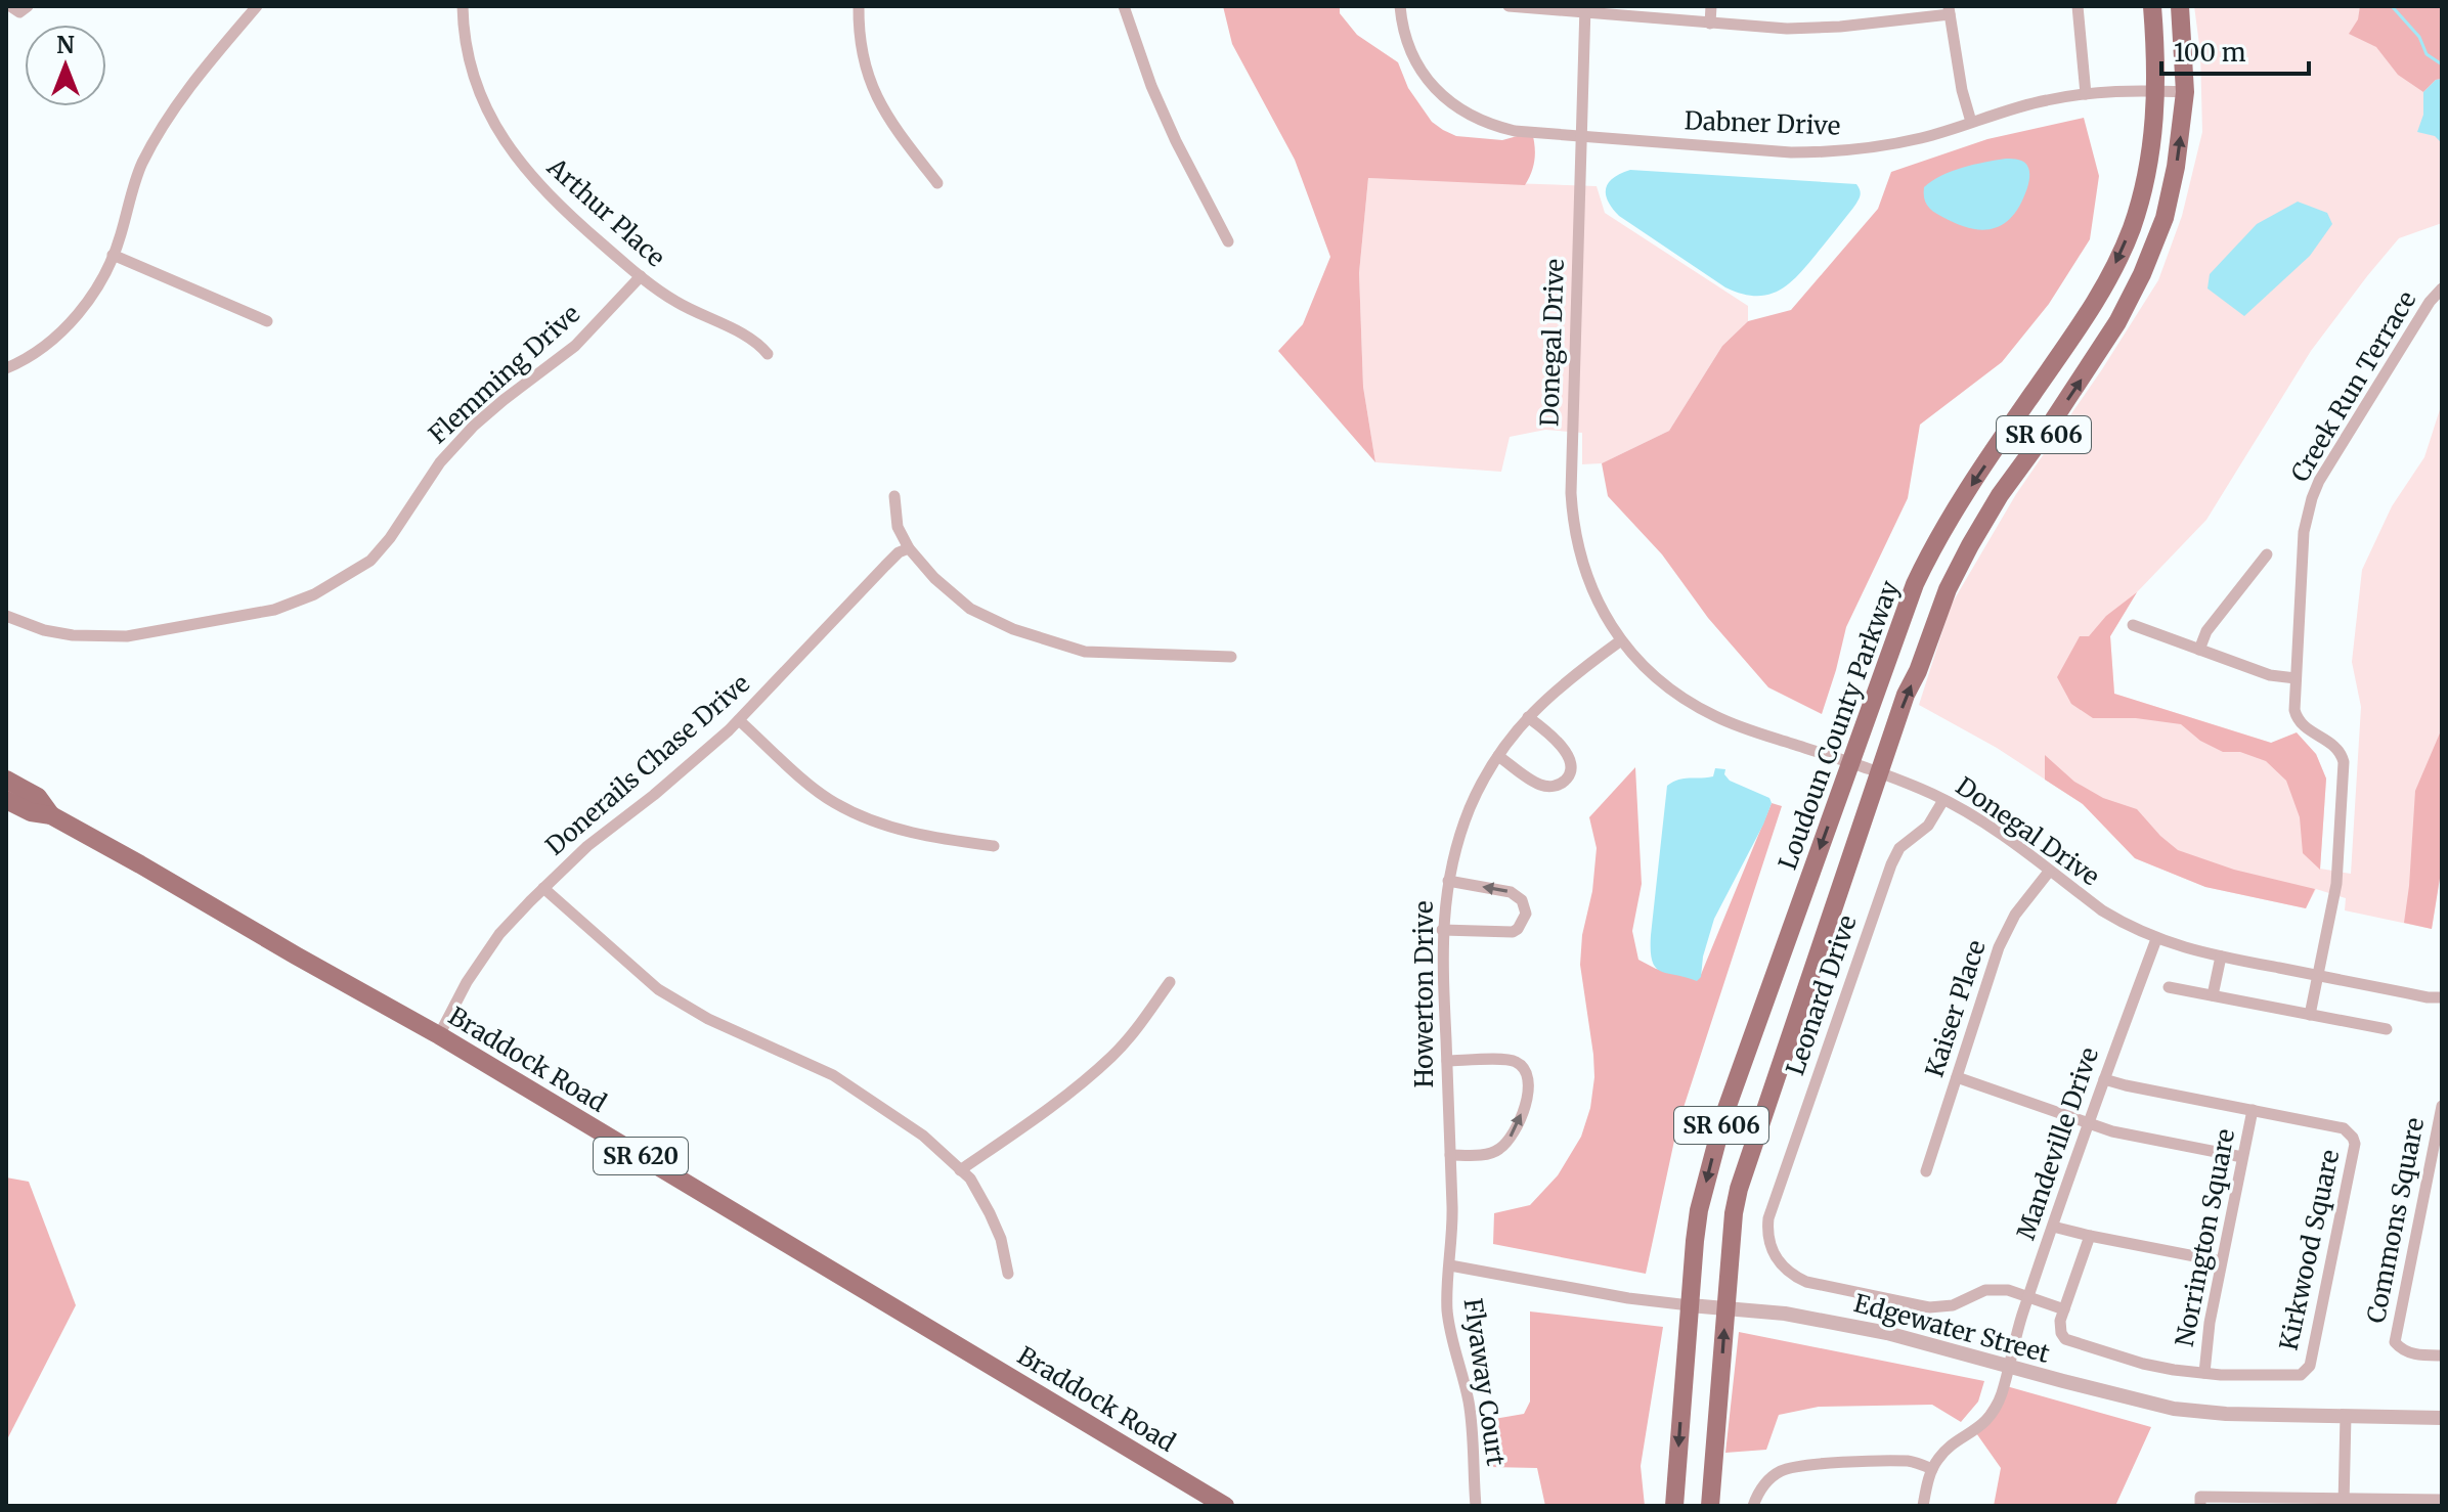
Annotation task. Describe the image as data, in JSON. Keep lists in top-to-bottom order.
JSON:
{
  "streets": {
    "main road": [
      "SR 606",
      "Loudoun County Parkway",
      "Braddock Road",
      "SR 620"
    ],
    "street": [
      "Dabner Drive",
      "Arthur Place",
      "Donegal Drive",
      "Flemming Drive",
      "Creek Run Terrace",
      "Donerails Chase Drive",
      "Howerton Drive",
      "Leonard Drive",
      "Kaiser Place",
      "Mandeville Drive",
      "Commons Square",
      "Norrington Square",
      "Kirkwood Square",
      "Edgewater Street",
      "Flyaway Court"
    ]
  },
  "crossings": [
    ["Dabner Drive", "Donegal Drive"],
    ["Dabner Drive", "SR 606"],
    ["Dabner Drive", "Loudoun County Parkway"],
    ["Arthur Place", "Flemming Drive"],
    ["Donegal Drive", "Creek Run Terrace"],
    ["Donegal Drive", "SR 606"],
    ["Donegal Drive", "Loudoun County Parkway"],
    ["Donegal Drive", "Howerton Drive"],
    ["Donegal Drive", "Leonard Drive"],
    ["Donegal Drive", "Kaiser Place"],
    ["Donegal Drive", "Mandeville Drive"],
    ["SR 606", "Edgewater Street"],
    ["Loudoun County Parkway", "Edgewater Street"],
    ["Donerails Chase Drive", "Braddock Road"],
    ["Howerton Drive", "Edgewater Street"],
    ["Howerton Drive", "Flyaway Court"],
    ["Leonard Drive", "Mandeville Drive"],
    ["Leonard Drive", "Kirkwood Square"],
    ["Mandeville Drive", "Kirkwood Square"],
    ["Mandeville Drive", "Edgewater Street"],
    ["Norrington Square", "Kirkwood Square"],
    ["Edgewater Street", "Flyaway Court"]
  ],
  "scale_bar": "100 m",
  "north": "top"
}
